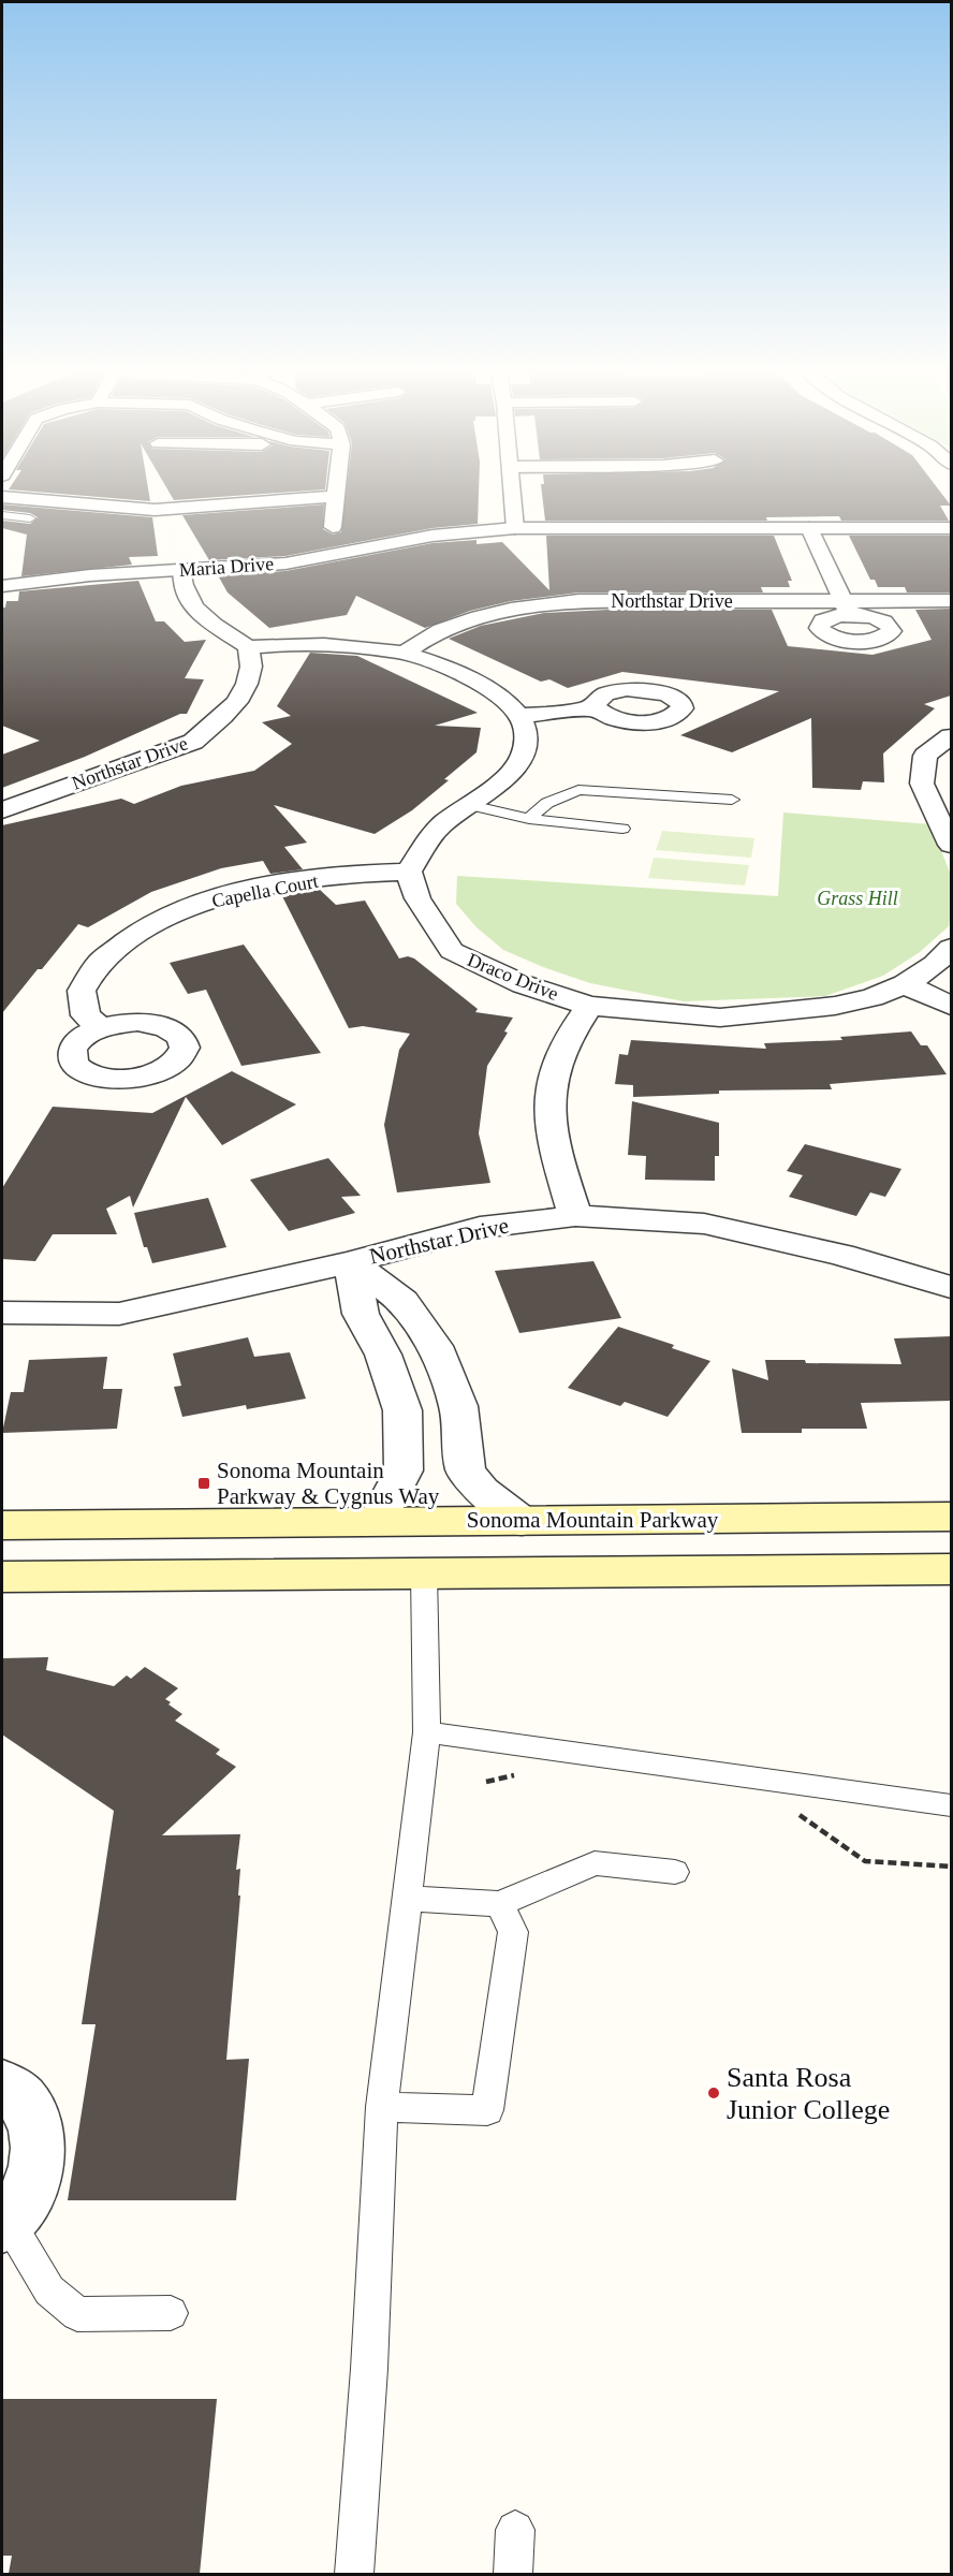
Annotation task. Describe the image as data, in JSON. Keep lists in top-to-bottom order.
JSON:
{
  "streets": {
    "main road": ["Sonoma Mountain Parkway"],
    "street": [
      "Maria Drive",
      "Northstar Drive",
      "Capella Court",
      "Draco Drive"
    ]
  },
  "crossings": [
    ["Capella Court", "Draco Drive"]
  ],
  "parks": ["Grass Hill"],
  "places": {
    "transit": ["Sonoma Mountain Parkway & Cygnus Way"],
    "other": ["Santa Rosa Junior College"]
  }
}
